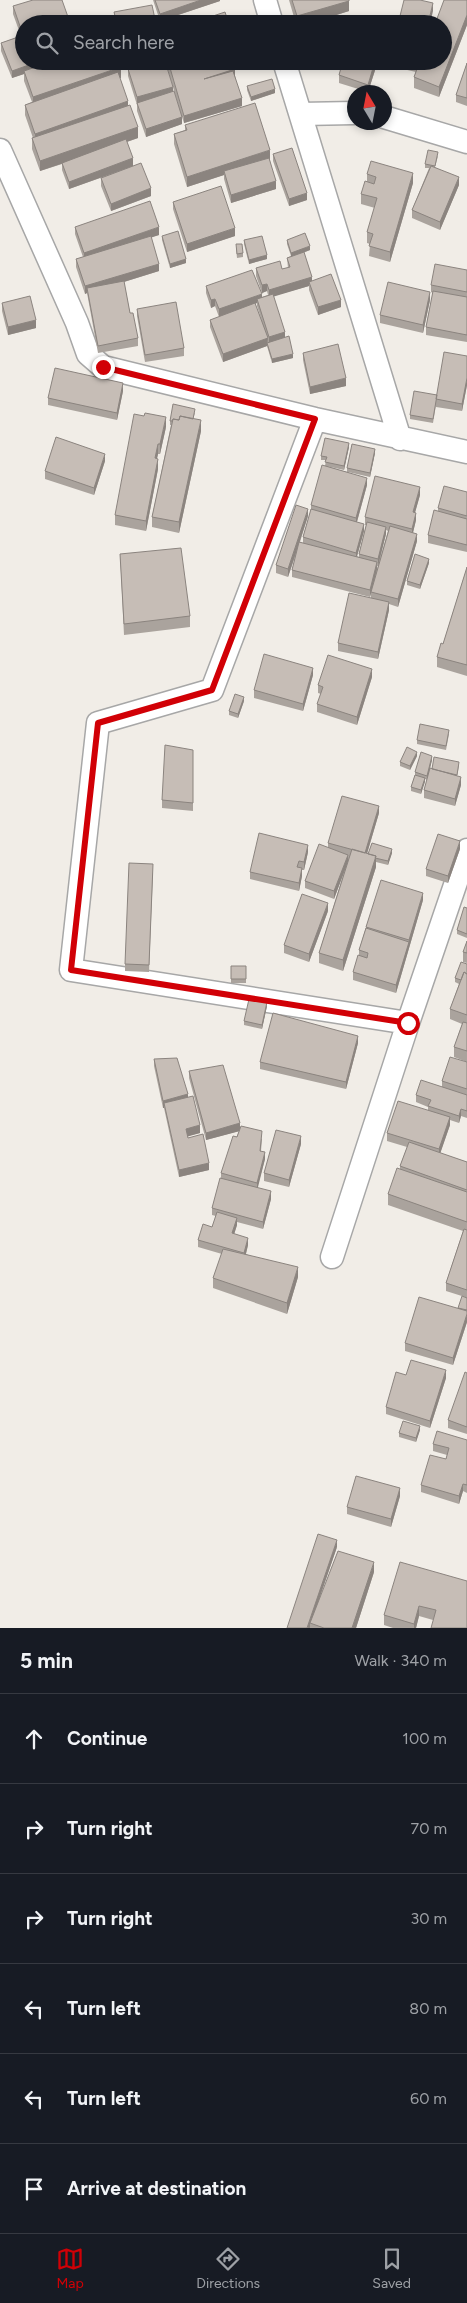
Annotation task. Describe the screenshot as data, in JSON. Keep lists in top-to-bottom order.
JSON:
{
  "north": "top",
  "page": {
    "search": "Search here",
    "heading": ["5 min", "Walk · 340 m"],
    "list": [
      ["Continue", "100 m"],
      ["Turn right", "70 m"],
      ["Turn right", "30 m"],
      ["Turn left", "80 m"],
      ["Turn left", "60 m"],
      "Arrive at destination"
    ],
    "nav": ["Map", "Directions", "Saved"]
  }
}
